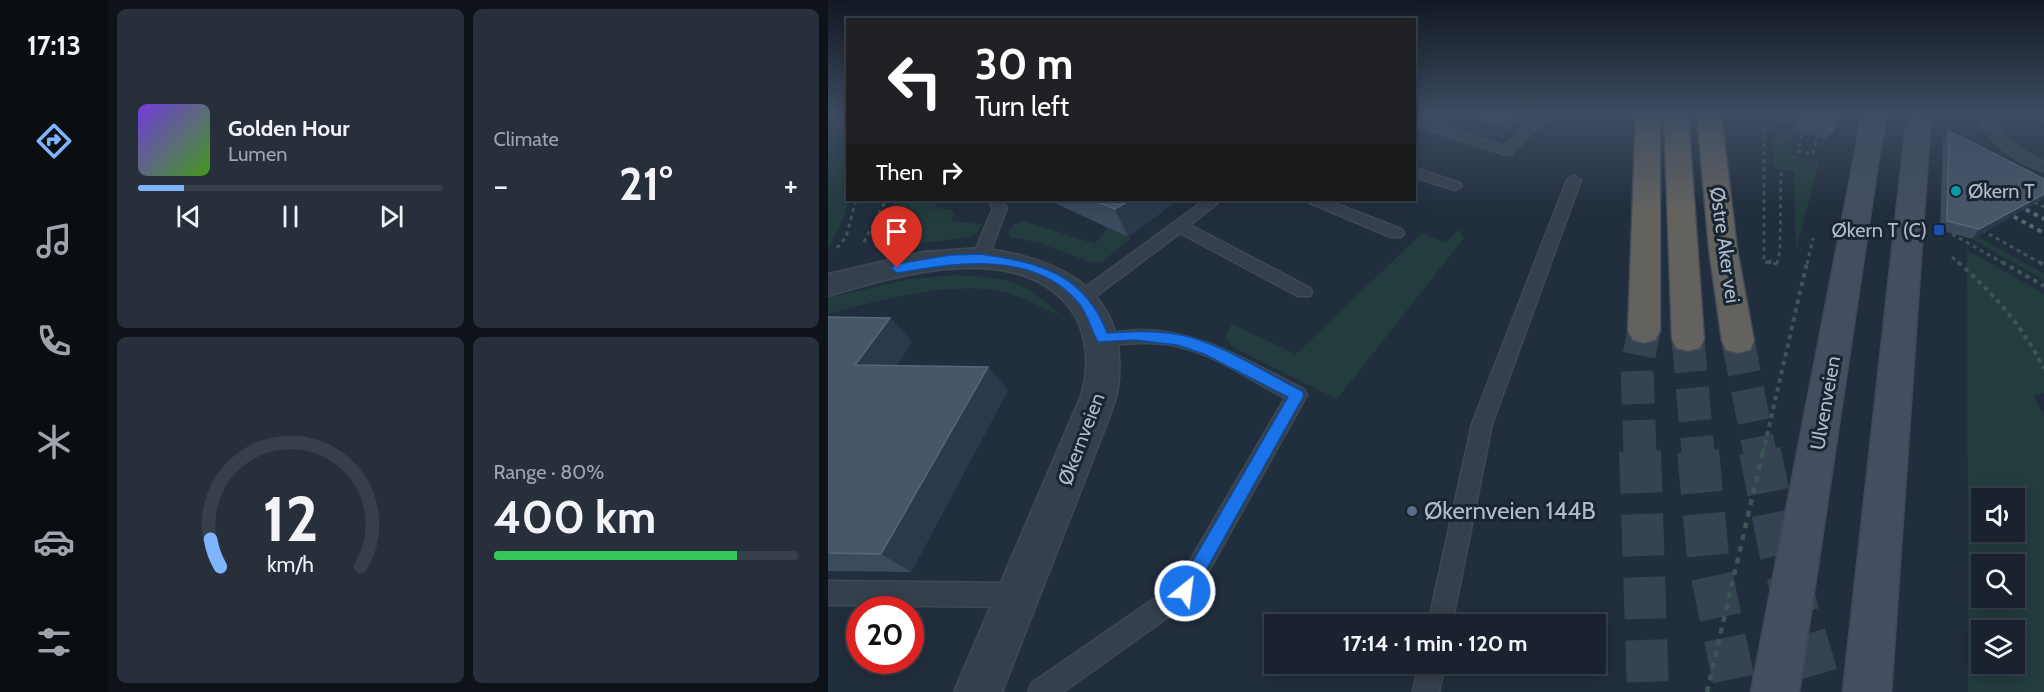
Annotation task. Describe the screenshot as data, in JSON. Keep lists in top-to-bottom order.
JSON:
{
  "streets": {
    "highway": ["Østre Aker vei"],
    "main road": ["Ulvenveien"],
    "street": ["Økernveien"]
  },
  "places": {
    "other": ["Økern T", "Økernveien 144B"],
    "transit": ["Økern T (C)"]
  },
  "page": {
    "tabs": "17:13",
    "tile": [
      "Climate",
      ["Range · 80%", "400 km"]
    ],
    "turn": ["30 m", "Turn left"],
    "song": ["Golden Hour", "Lumen"],
    "then": "Then",
    "heat": ["−", "21°", "+"],
    "limit": "20",
    "trip": "17:14 · 1 min · 120 m",
    "gauge": ["12", "km/h"]
  }
}
